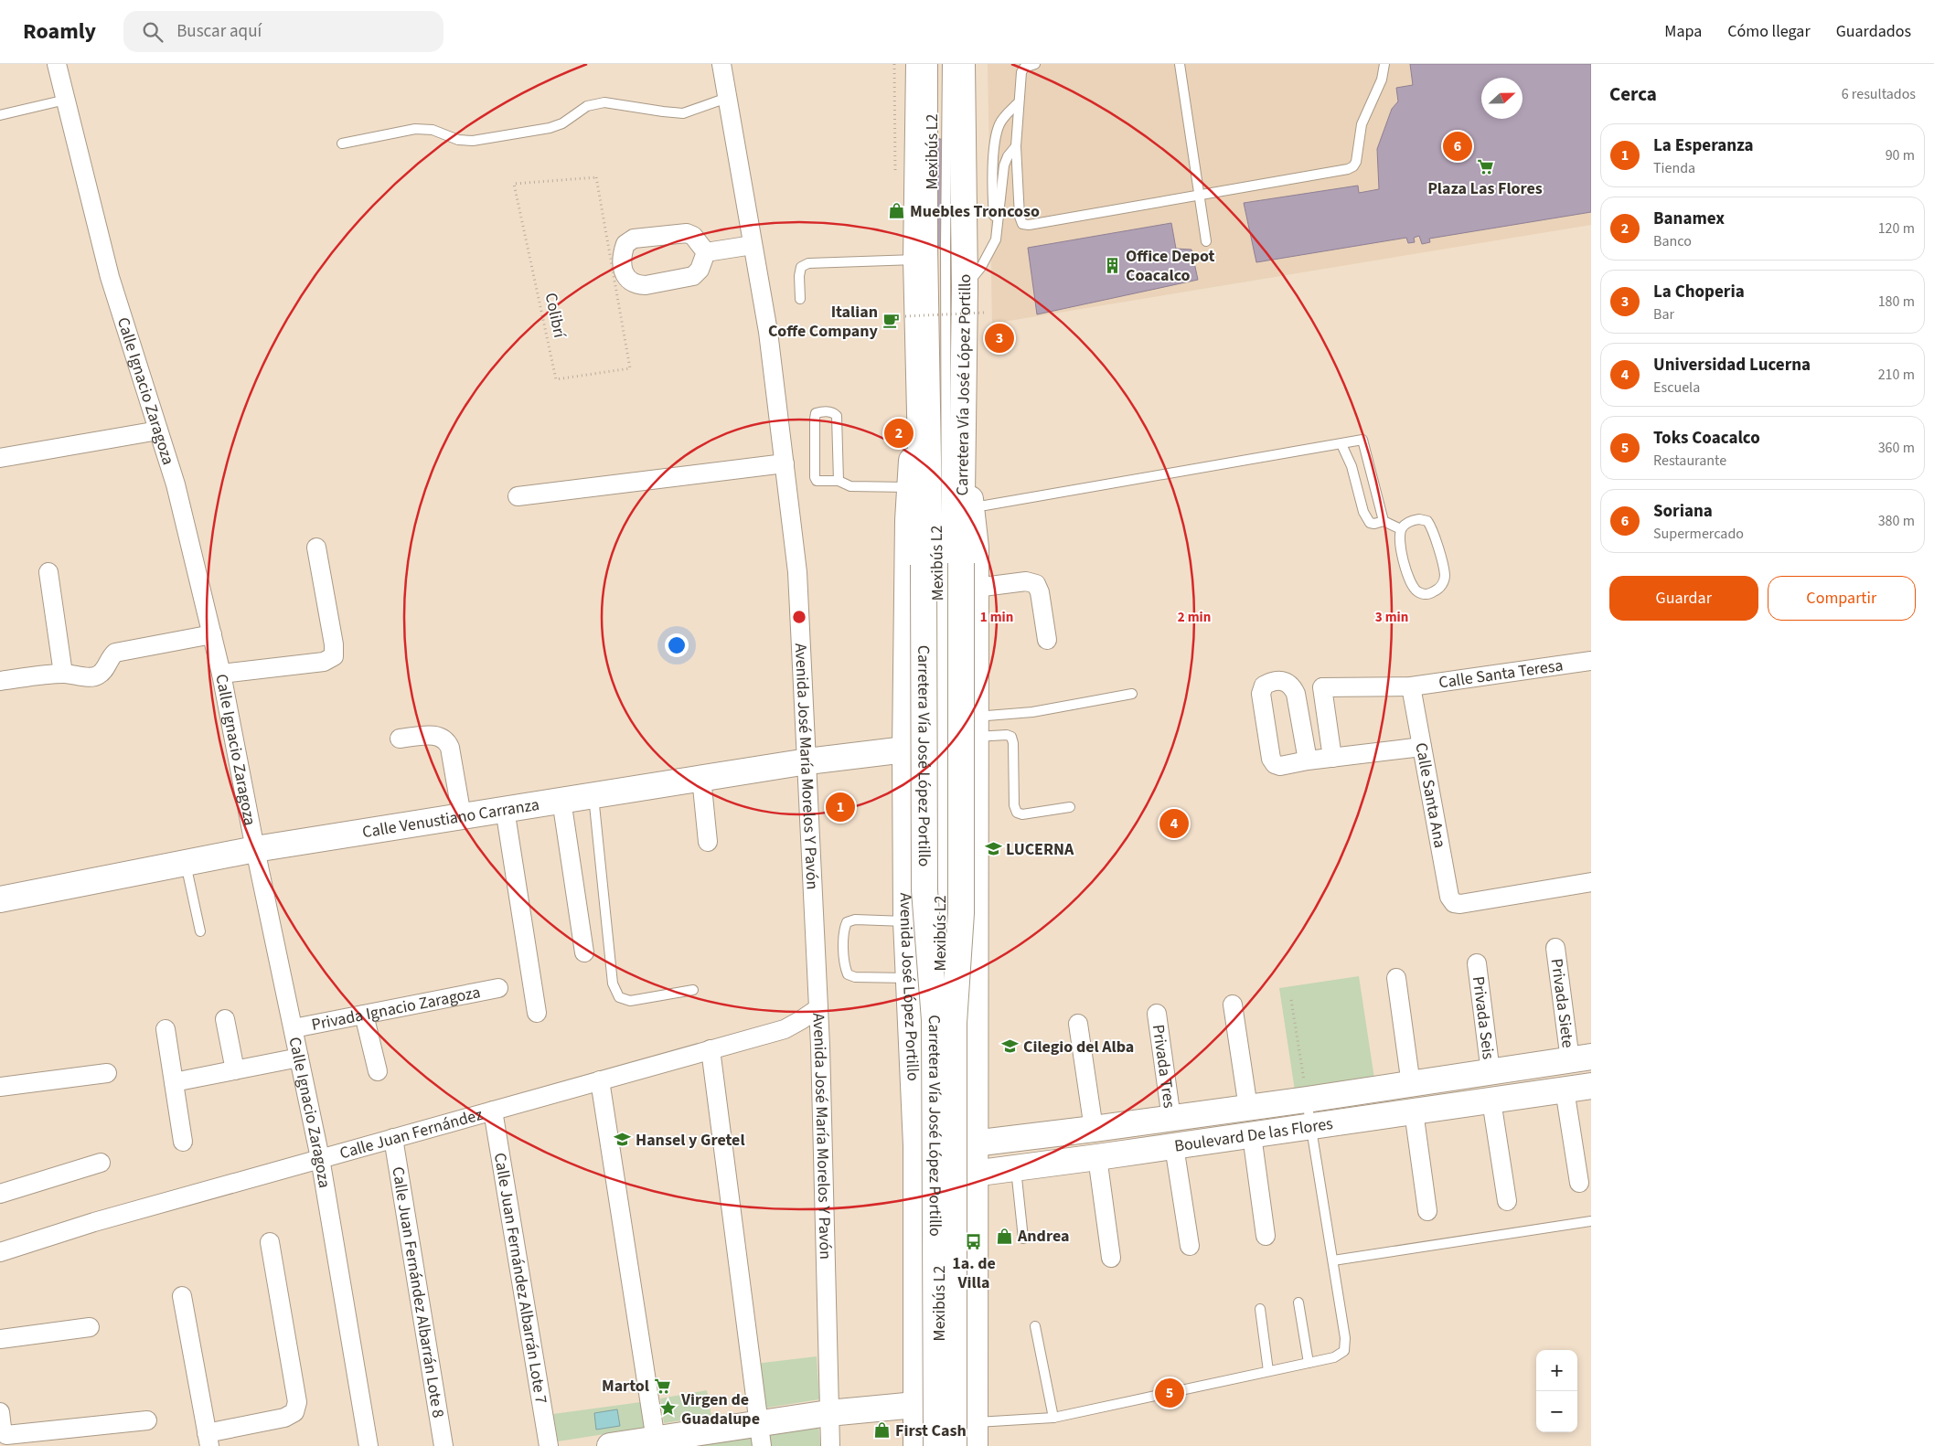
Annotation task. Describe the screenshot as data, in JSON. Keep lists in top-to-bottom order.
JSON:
{
  "streets": {
    "main road": [
      "Carretera Vía José López Portillo",
      "Calle Venustiano Carranza",
      "Avenida José López Portillo",
      "Boulevard De las Flores"
    ],
    "street": [
      "Calle Ignacio Zaragoza",
      "Calle Santa Teresa",
      "Avenida José María Morelos Y Pavón",
      "Calle Santa Ana",
      "Privada Siete",
      "Privada Ignacio Zaragoza",
      "Privada Seis",
      "Privada Tres",
      "Calle Juan Fernández",
      "Calle Juan Fernández Albarrán Lote 7",
      "Calle Juan Fernández Albarrán Lote 8"
    ],
    "lane": ["Mexibús L2"],
    "path": ["Colibrí"]
  },
  "crossings": [
    ["Mexibús L2", "Avenida José López Portillo"],
    ["Mexibús L2", "Boulevard De las Flores"],
    ["Carretera Vía José López Portillo", "Avenida José López Portillo"],
    ["Calle Ignacio Zaragoza", "Calle Venustiano Carranza"],
    ["Calle Ignacio Zaragoza", "Privada Ignacio Zaragoza"],
    ["Calle Ignacio Zaragoza", "Calle Juan Fernández"],
    ["Calle Santa Teresa", "Calle Santa Ana"],
    ["Avenida José María Morelos Y Pavón", "Calle Venustiano Carranza"],
    ["Avenida José María Morelos Y Pavón", "Calle Juan Fernández"],
    ["Calle Venustiano Carranza", "Avenida José López Portillo"],
    ["Avenida José López Portillo", "Boulevard De las Flores"],
    ["Privada Siete", "Boulevard De las Flores"],
    ["Privada Seis", "Boulevard De las Flores"],
    ["Privada Tres", "Boulevard De las Flores"],
    ["Calle Juan Fernández", "Calle Juan Fernández Albarrán Lote 7"],
    ["Calle Juan Fernández", "Calle Juan Fernández Albarrán Lote 8"]
  ],
  "places": {
    "supermarket": ["Plaza Las Flores", "Martol"],
    "shop": ["Muebles Troncoso", "Andrea", "First Cash"],
    "building": ["Office Depot Coacalco"],
    "cafe": ["Italian Coffe Company"],
    "school or university": ["LUCERNA", "Cilegio del Alba", "Hansel y Gretel"],
    "bus stop": ["1a. de Villa"],
    "place": ["Virgen de Guadalupe"]
  },
  "north": "right",
  "page": {
    "header": "Roamly",
    "search": "Buscar aquí",
    "nav": ["Mapa", "Cómo llegar", "Guardados"],
    "heading": ["Cerca", "6 resultados"],
    "list": [
      {
        "mark": "1",
        "name": "La Esperanza",
        "note": "Tienda",
        "value": "90 m"
      },
      {
        "mark": "2",
        "name": "Banamex",
        "note": "Banco",
        "value": "120 m"
      },
      {
        "mark": "3",
        "name": "La Choperia",
        "note": "Bar",
        "value": "180 m"
      },
      {
        "mark": "4",
        "name": "Universidad Lucerna",
        "note": "Escuela",
        "value": "210 m"
      },
      {
        "mark": "5",
        "name": "Toks Coacalco",
        "note": "Restaurante",
        "value": "360 m"
      },
      {
        "mark": "6",
        "name": "Soriana",
        "note": "Supermercado",
        "value": "380 m"
      }
    ],
    "pins": [
      "6",
      "3",
      "2",
      "1",
      "4",
      "5"
    ],
    "buttons": ["Guardar", "Compartir"],
    "map_buttons": ["+", "−"]
  },
  "rings": ["1 min", "2 min", "3 min"]
}
